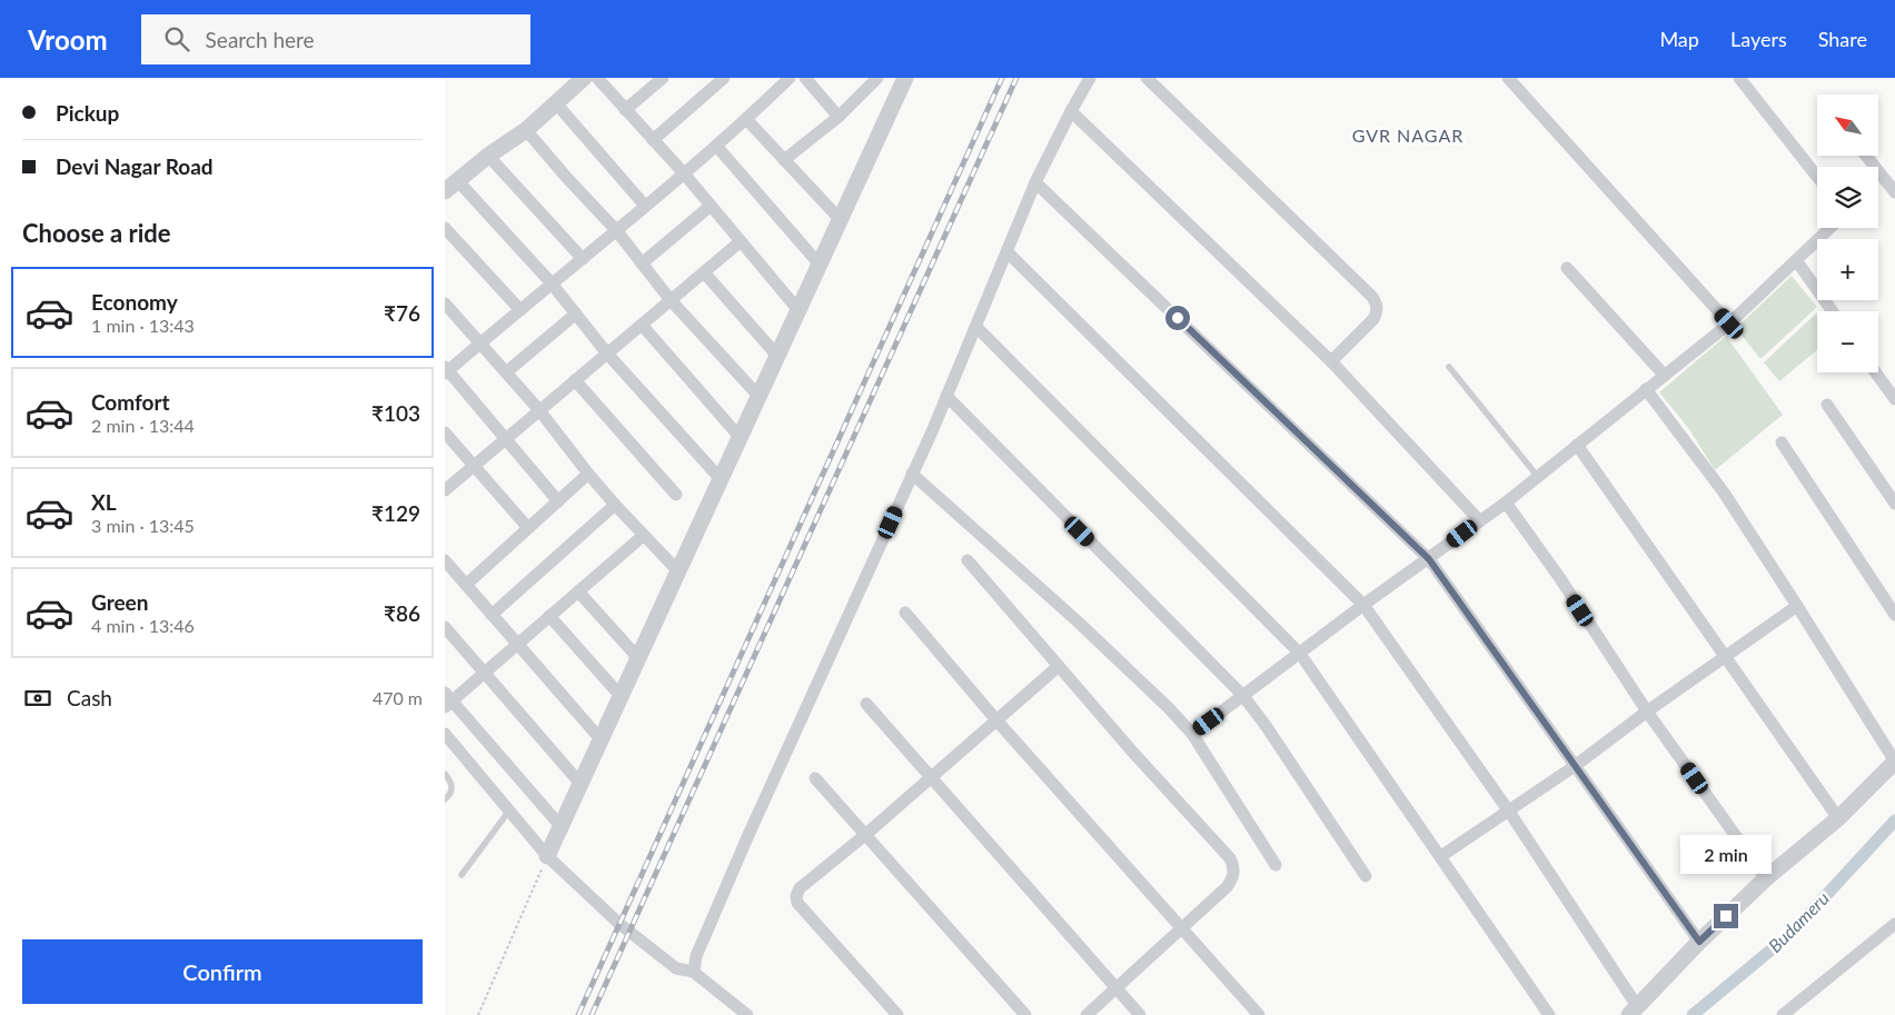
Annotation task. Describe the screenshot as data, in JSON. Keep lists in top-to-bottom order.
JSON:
{
  "districts": ["GVR NAGAR"],
  "water": ["Budameru"],
  "north": "top left",
  "page": {
    "header": "Vroom",
    "search": "Search here",
    "nav": ["Map", "Layers", "Share"],
    "banner": ["Pickup", "Devi Nagar Road"],
    "map_buttons": ["+", "−"],
    "heading": "Choose a ride",
    "list": [
      {
        "name": "Economy",
        "note": "1 min · 13:43",
        "value": "₹76"
      },
      {
        "name": "Comfort",
        "note": "2 min · 13:44",
        "value": "₹103"
      },
      {
        "name": "XL",
        "note": "3 min · 13:45",
        "value": "₹129"
      },
      {
        "name": "Green",
        "note": "4 min · 13:46",
        "value": "₹86"
      }
    ],
    "pay": ["Cash", "470 m"],
    "bubble": "2 min",
    "buttons": "Confirm"
  }
}
